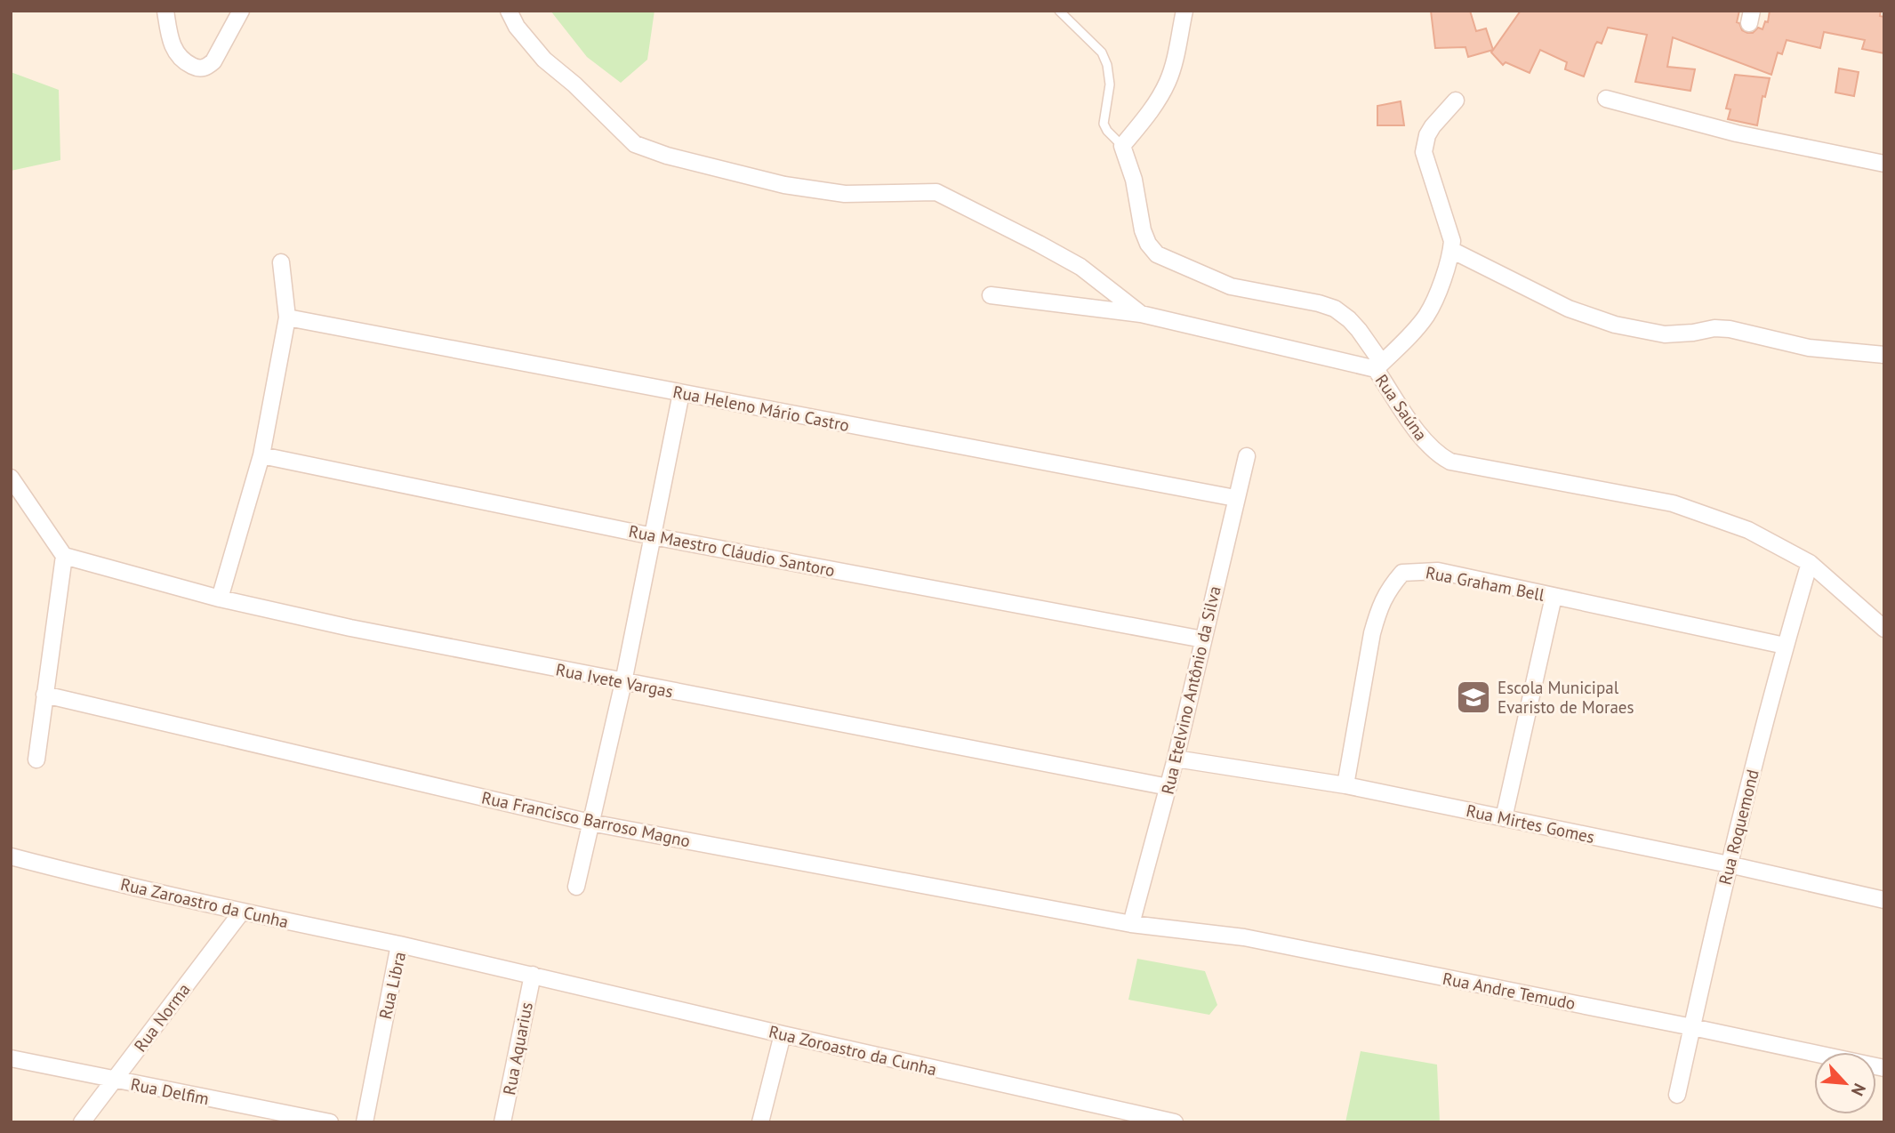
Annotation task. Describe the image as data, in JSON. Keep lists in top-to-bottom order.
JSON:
{
  "streets": {
    "street": [
      "Rua Saúna",
      "Rua Heleno Mário Castro",
      "Rua Maestro Cláudio Santoro",
      "Rua Graham Bell",
      "Rua Ivete Vargas",
      "Rua Etelvino Antônio da Silva",
      "Rua Francisco Barroso Magno",
      "Rua Mirtes Gomes",
      "Rua Roquemond",
      "Rua Zaroastro da Cunha",
      "Rua Libra",
      "Rua Andre Temudo",
      "Rua Norma",
      "Rua Aquarius",
      "Rua Zoroastro da Cunha",
      "Rua Delfim"
    ]
  },
  "crossings": [
    ["Rua Saúna", "Rua Roquemond"],
    ["Rua Heleno Mário Castro", "Rua Etelvino Antônio da Silva"],
    ["Rua Maestro Cláudio Santoro", "Rua Etelvino Antônio da Silva"],
    ["Rua Graham Bell", "Rua Mirtes Gomes"],
    ["Rua Graham Bell", "Rua Roquemond"],
    ["Rua Ivete Vargas", "Rua Etelvino Antônio da Silva"],
    ["Rua Etelvino Antônio da Silva", "Rua Francisco Barroso Magno"],
    ["Rua Etelvino Antônio da Silva", "Rua Mirtes Gomes"],
    ["Rua Etelvino Antônio da Silva", "Rua Andre Temudo"],
    ["Rua Francisco Barroso Magno", "Rua Andre Temudo"],
    ["Rua Mirtes Gomes", "Rua Roquemond"],
    ["Rua Roquemond", "Rua Andre Temudo"],
    ["Rua Zaroastro da Cunha", "Rua Libra"],
    ["Rua Zaroastro da Cunha", "Rua Norma"],
    ["Rua Libra", "Rua Aquarius"],
    ["Rua Libra", "Rua Zoroastro da Cunha"],
    ["Rua Norma", "Rua Delfim"],
    ["Rua Aquarius", "Rua Zoroastro da Cunha"]
  ],
  "places": {
    "school or university": ["Escola Municipal Evaristo de Moraes"]
  },
  "north": "bottom right"
}
